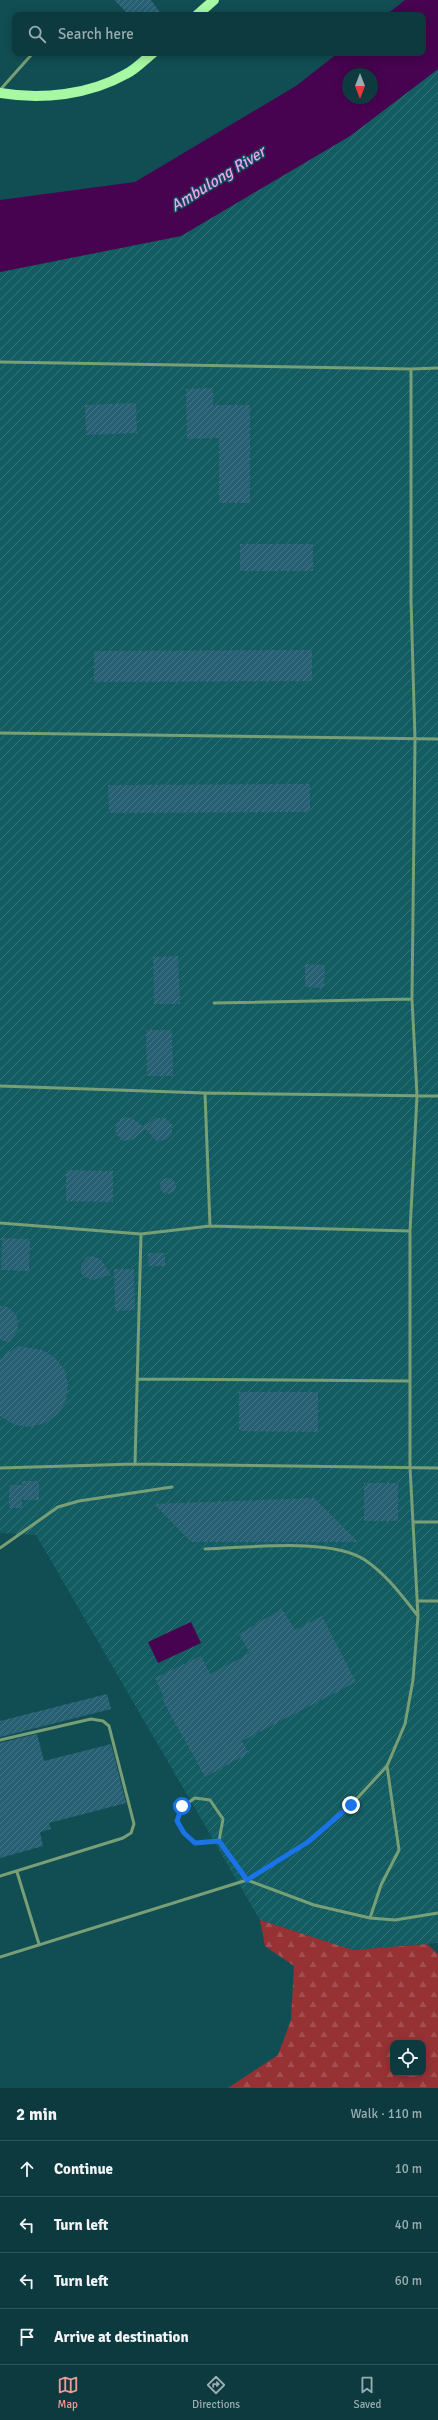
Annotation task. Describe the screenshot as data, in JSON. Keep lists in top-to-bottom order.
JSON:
{
  "water": ["Ambulong River"],
  "north": "bottom",
  "page": {
    "search": "Search here",
    "heading": ["2 min", "Walk · 110 m"],
    "list": [
      ["Continue", "10 m"],
      ["Turn left", "40 m"],
      ["Turn left", "60 m"],
      "Arrive at destination"
    ],
    "nav": ["Map", "Directions", "Saved"]
  }
}
